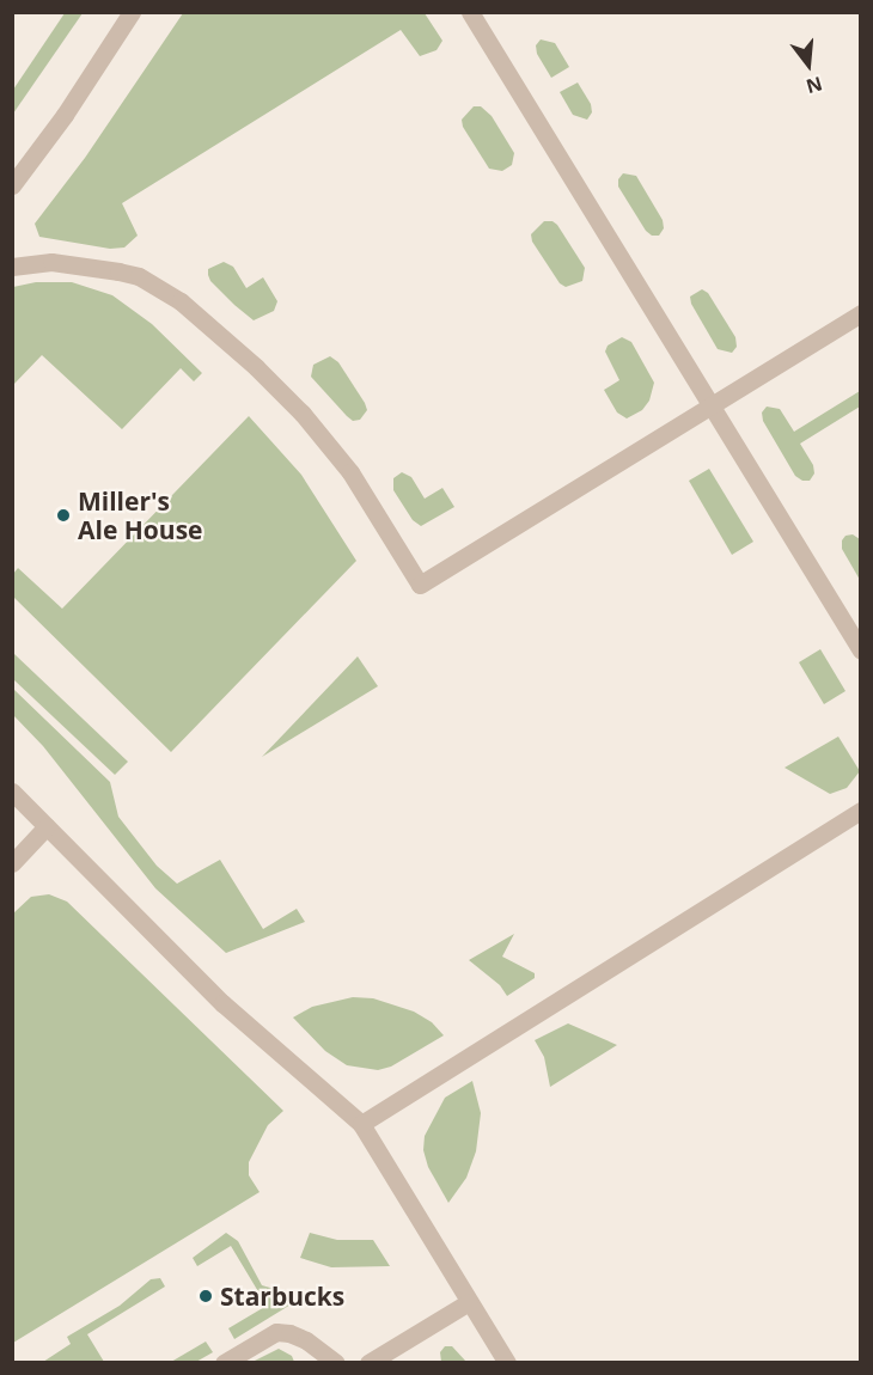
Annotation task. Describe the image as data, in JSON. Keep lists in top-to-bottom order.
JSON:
{
  "places": ["Miller's Ale House", "Starbucks"],
  "north": "bottom"
}
